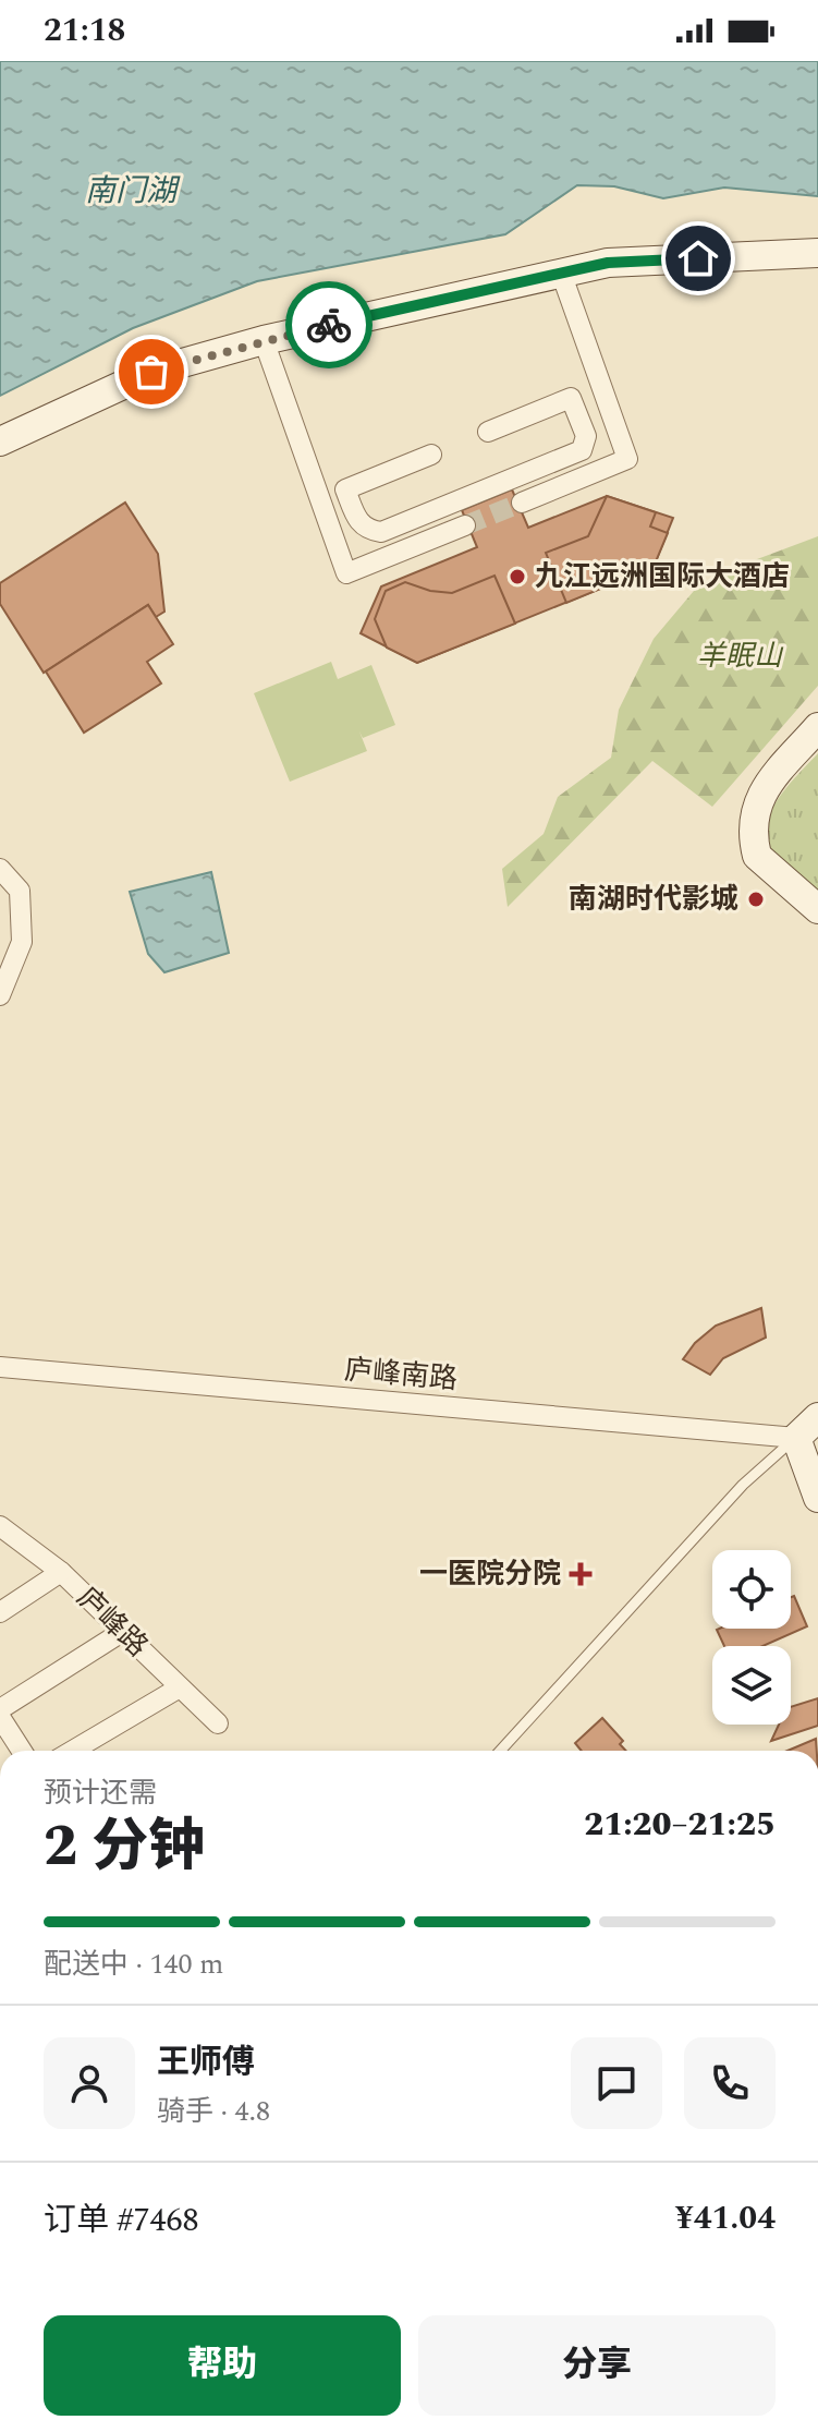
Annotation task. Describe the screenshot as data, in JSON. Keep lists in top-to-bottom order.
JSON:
{
  "streets": {
    "street": ["庐峰南路", "庐峰路"]
  },
  "water": ["南门湖"],
  "parks": ["羊眠山"],
  "places": {
    "other": ["九江远洲国际大酒店", "南湖时代影城"],
    "health": ["一医院分院"]
  },
  "page": {
    "status": "21:18",
    "heading": ["2 分钟", "预计还需", "21:20–21:25"],
    "panel": [
      "王师傅",
      "骑手 · 4.8",
      "订单 #7468",
      "¥41.04"
    ],
    "bar": "配送中 · 140 m",
    "buttons": ["帮助", "分享"]
  }
}
